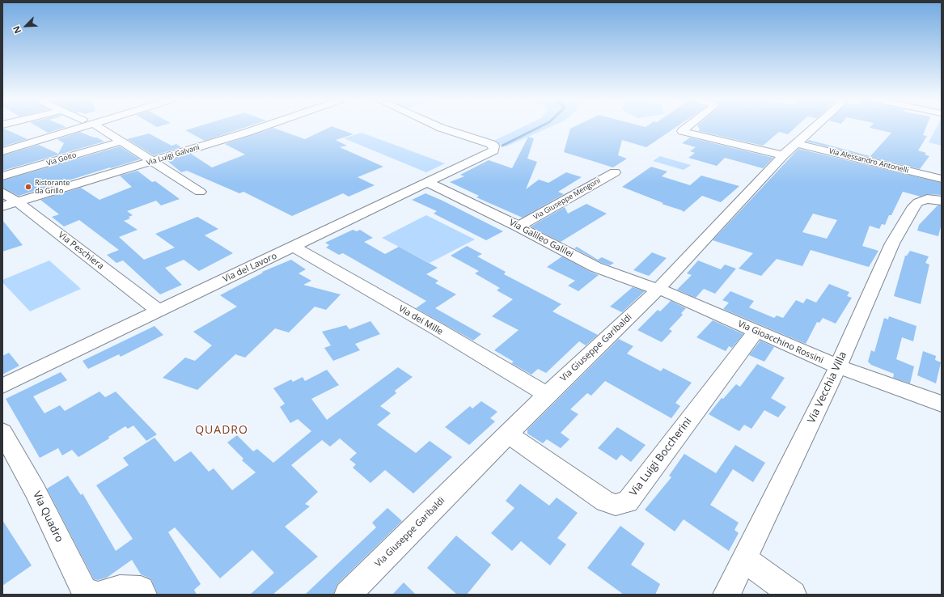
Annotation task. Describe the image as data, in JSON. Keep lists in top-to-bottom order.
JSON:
{
  "streets": {
    "street": [
      "Via Luigi Galvani",
      "Via Goito",
      "Via Alessandro Antonelli",
      "Via Giuseppe Mengoni",
      "Via Galileo Galilei",
      "Via Peschiera",
      "Via del Lavoro",
      "Via dei Mille",
      "Via Gioacchino Rossini",
      "Via Giuseppe Garibaldi",
      "Via Vecchia Villa",
      "Via Luigi Boccherini",
      "Via Quadro"
    ]
  },
  "crossings": [
    ["Via Luigi Galvani", "Via Peschiera"],
    ["Via Alessandro Antonelli", "Via Giuseppe Garibaldi"],
    ["Via Giuseppe Mengoni", "Via Galileo Galilei"],
    ["Via Galileo Galilei", "Via del Lavoro"],
    ["Via Galileo Galilei", "Via Gioacchino Rossini"],
    ["Via Galileo Galilei", "Via Giuseppe Garibaldi"],
    ["Via Peschiera", "Via del Lavoro"],
    ["Via del Lavoro", "Via dei Mille"],
    ["Via dei Mille", "Via Giuseppe Garibaldi"],
    ["Via Gioacchino Rossini", "Via Giuseppe Garibaldi"],
    ["Via Gioacchino Rossini", "Via Vecchia Villa"],
    ["Via Gioacchino Rossini", "Via Luigi Boccherini"],
    ["Via Giuseppe Garibaldi", "Via Luigi Boccherini"]
  ],
  "districts": ["QUADRO"],
  "places": ["Ristorante da Grillo"],
  "north": "bottom left"
}
